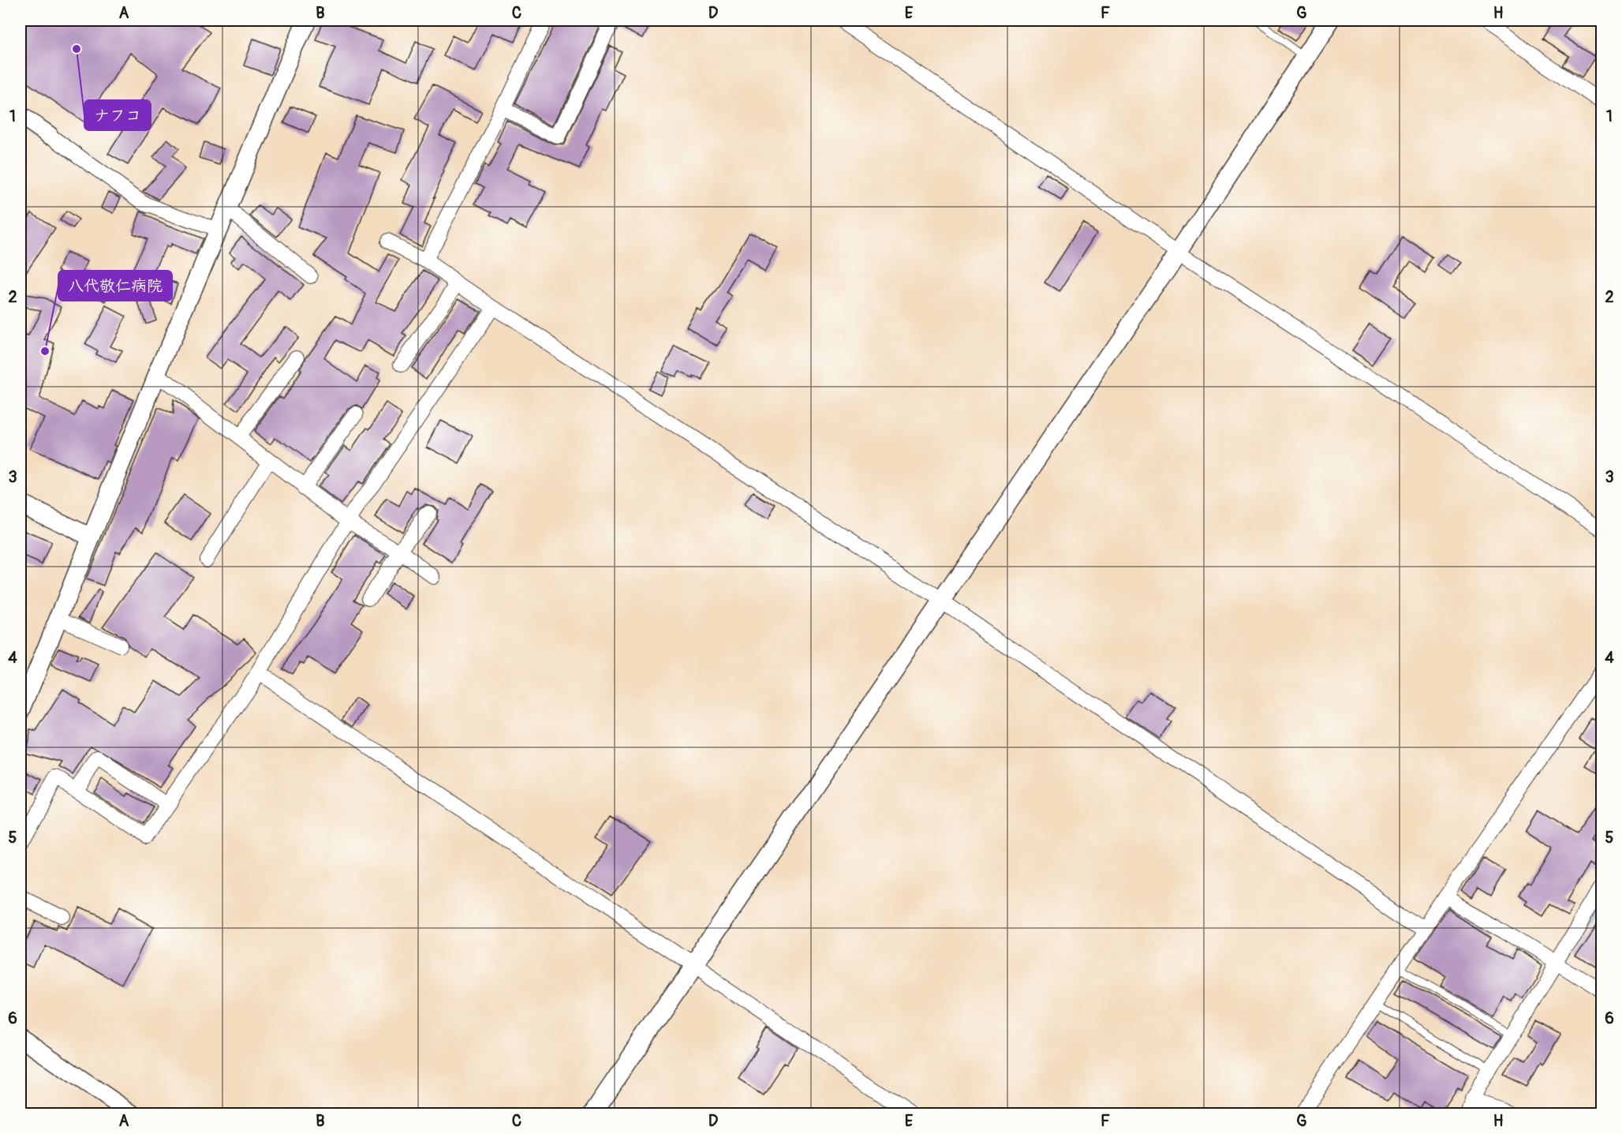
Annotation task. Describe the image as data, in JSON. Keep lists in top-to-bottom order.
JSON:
{
  "places": ["ナフコ", "八代敬仁病院"],
  "grid": {
    "columns": [
      "A",
      "B",
      "C",
      "D",
      "E",
      "F",
      "G",
      "H"
    ],
    "rows": [
      "1",
      "2",
      "3",
      "4",
      "5",
      "6"
    ]
  }
}
